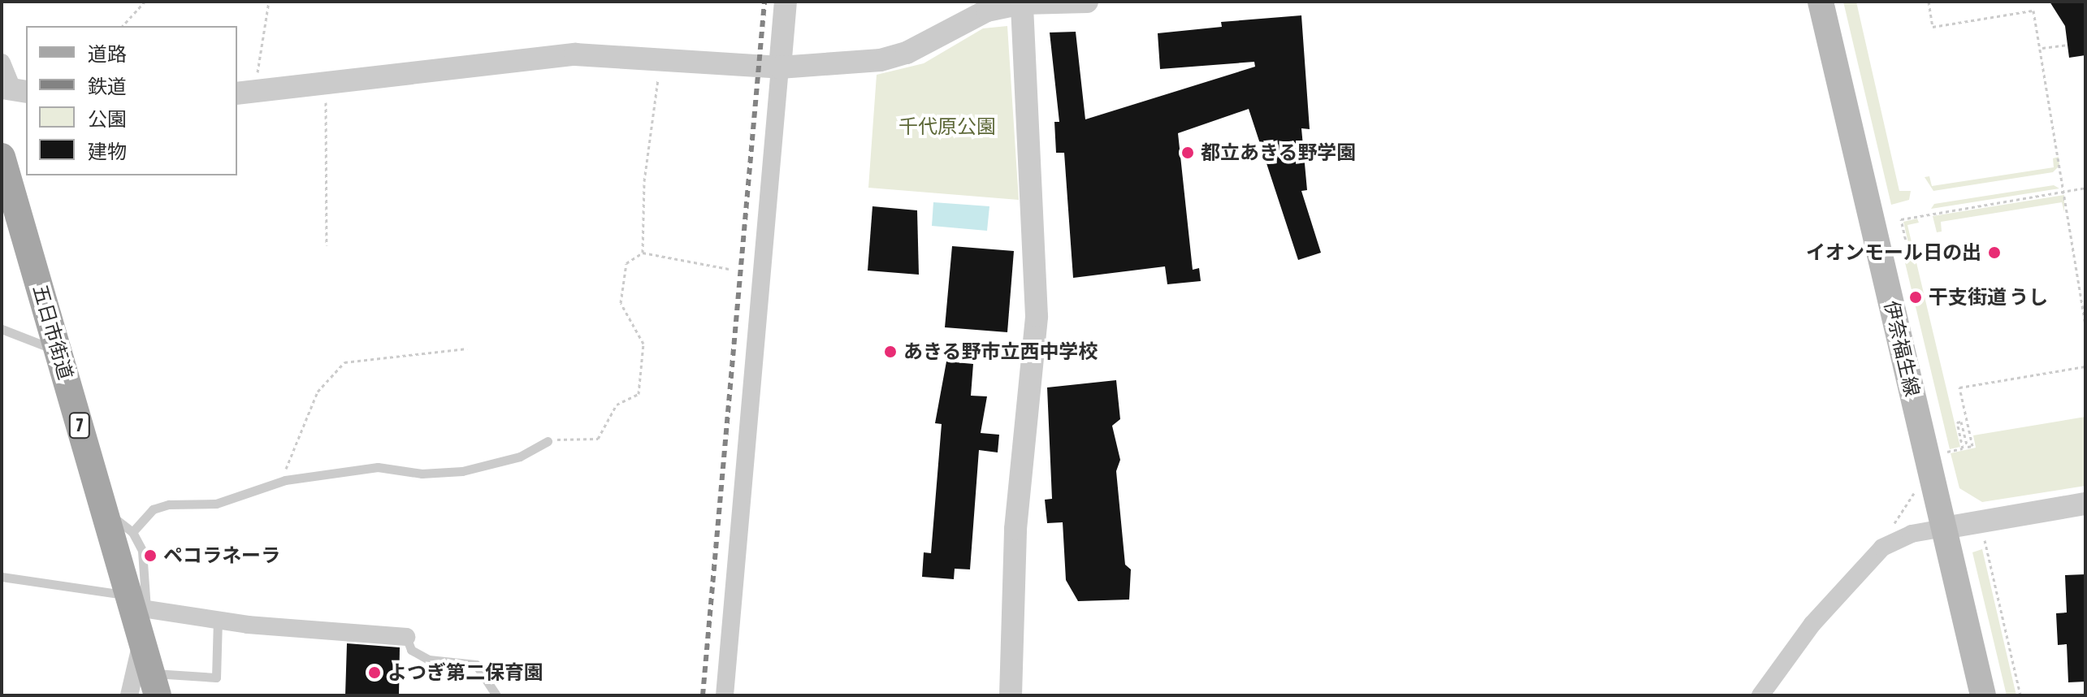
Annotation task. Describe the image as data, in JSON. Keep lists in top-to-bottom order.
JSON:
{
  "streets": {
    "main road": ["五日市街道", "伊奈福生線", "7"]
  },
  "parks": ["千代原公園"],
  "places": [
    "都立あきる野学園",
    "イオンモール日の出",
    "干支街道 うし",
    "あきる野市立西中学校",
    "ペコラネーラ",
    "よつぎ第二保育園"
  ],
  "legend": [
    "道路",
    "鉄道",
    "公園",
    "建物"
  ]
}
